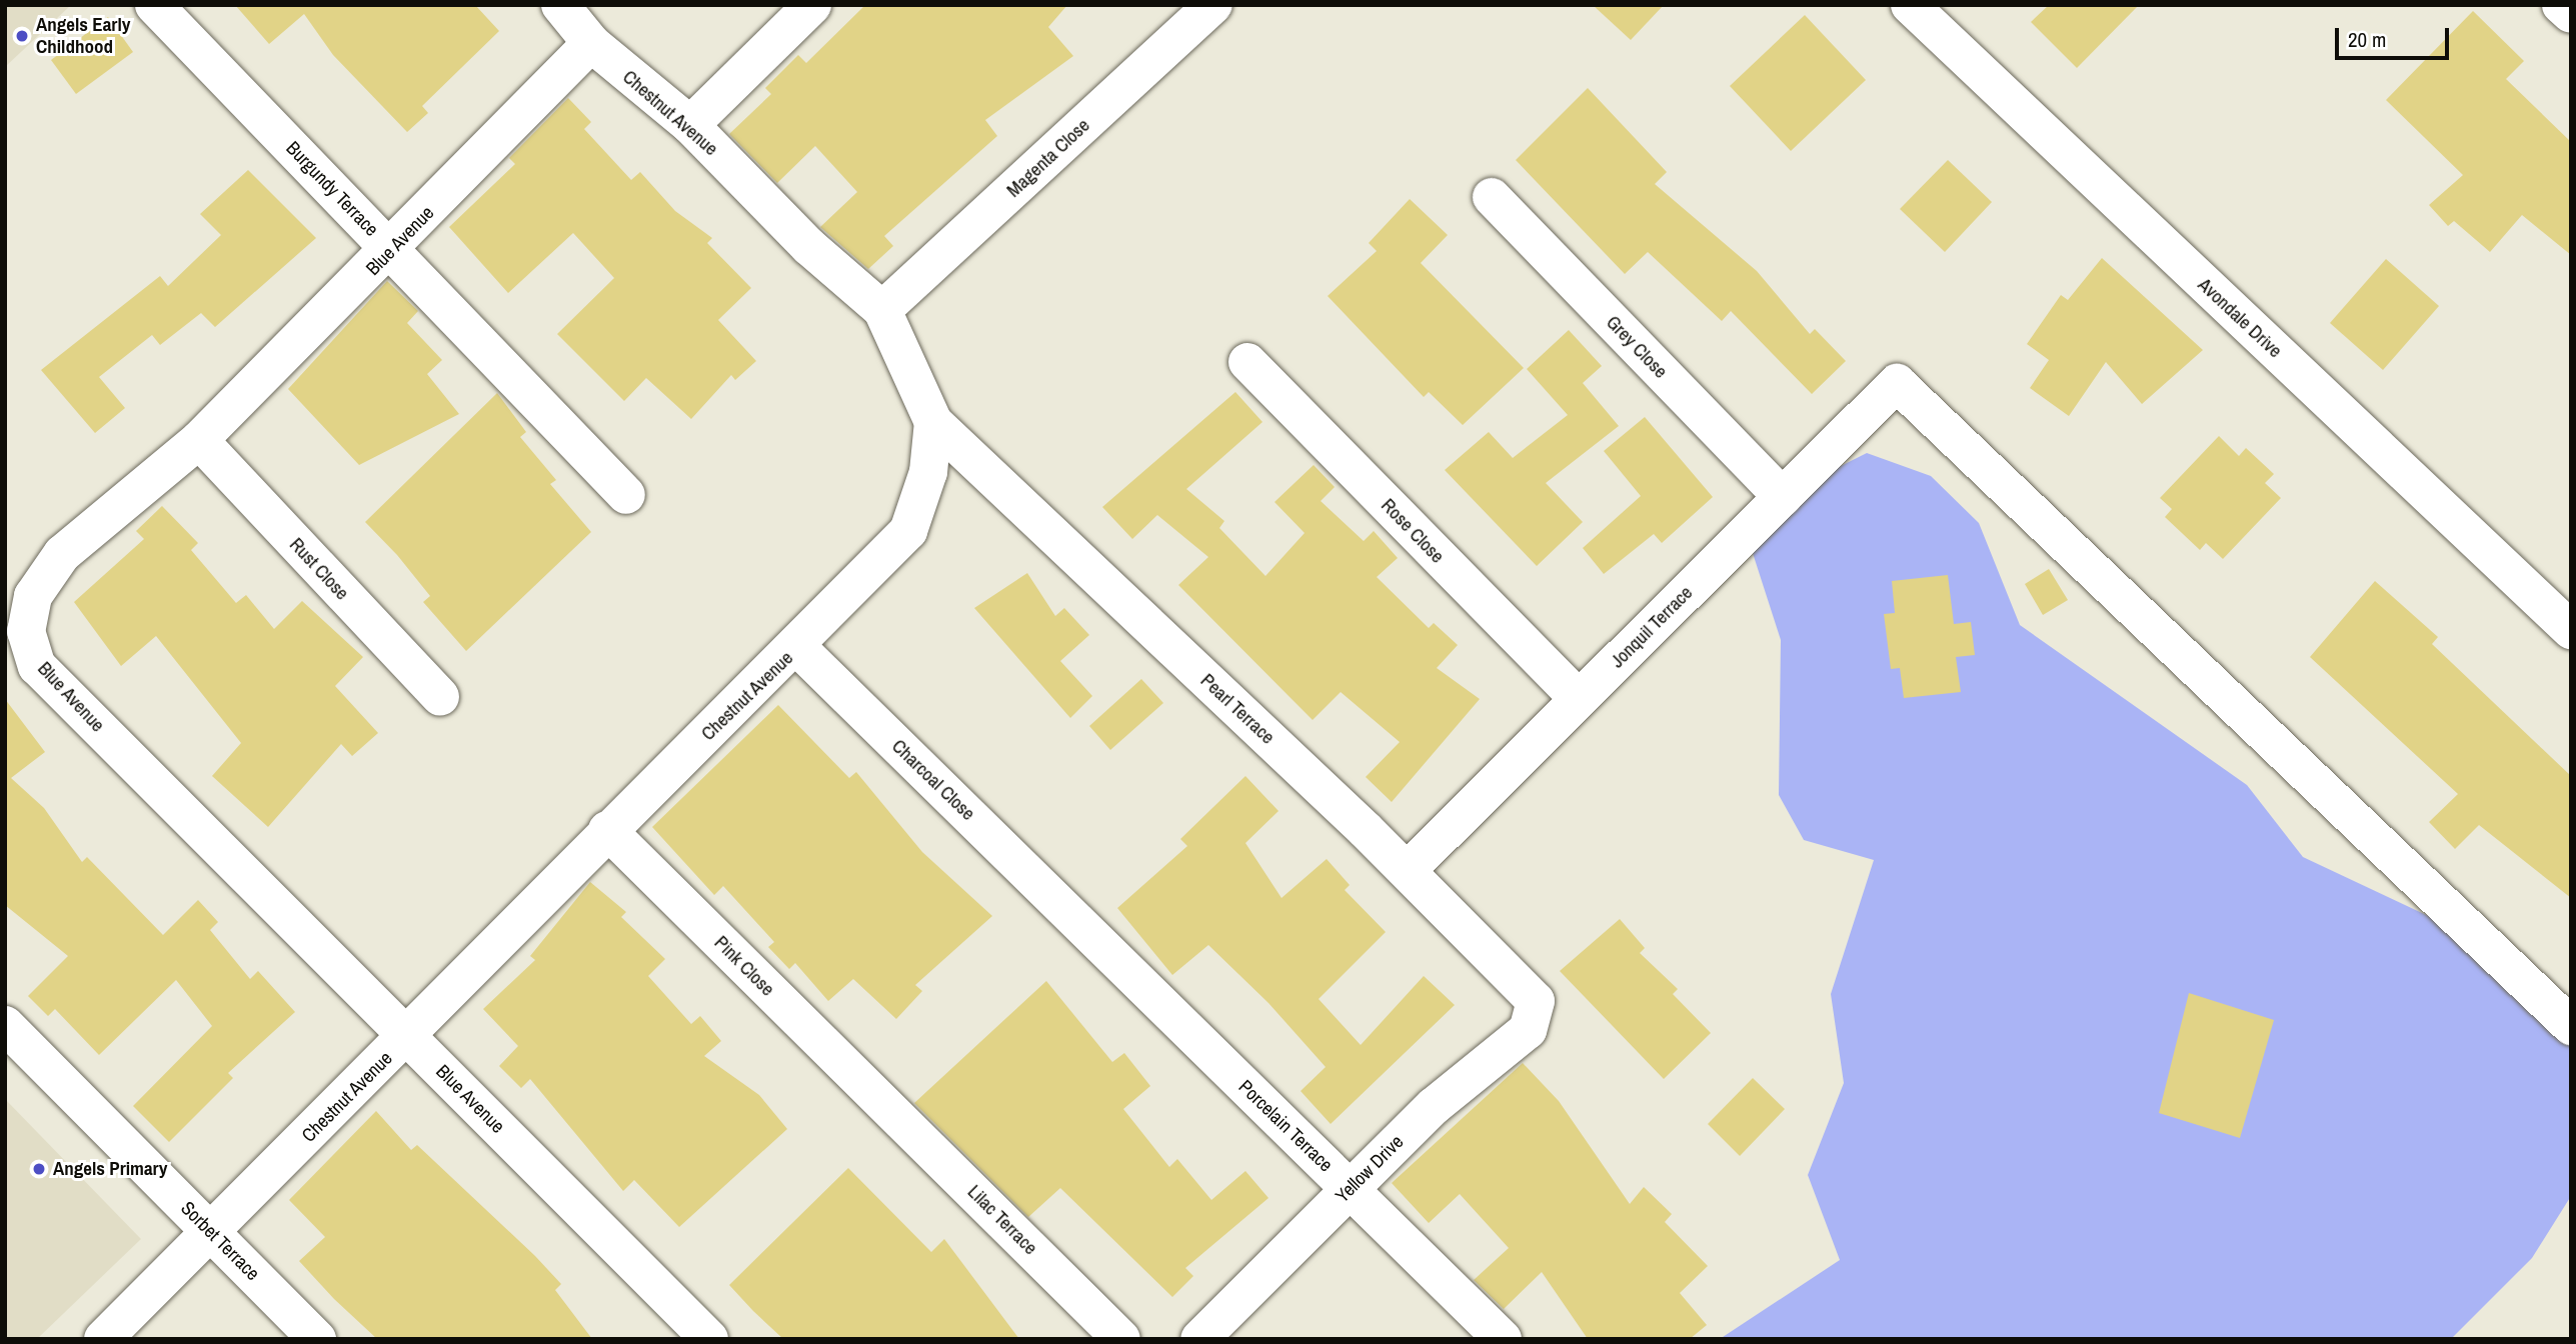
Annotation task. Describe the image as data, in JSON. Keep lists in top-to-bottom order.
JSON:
{
  "streets": {
    "street": [
      "Chestnut Avenue",
      "Magenta Close",
      "Burgundy Terrace",
      "Blue Avenue",
      "Avondale Drive",
      "Grey Close",
      "Rose Close",
      "Rust Close",
      "Jonquil Terrace",
      "Pearl Terrace",
      "Charcoal Close",
      "Pink Close",
      "Porcelain Terrace",
      "Yellow Drive",
      "Lilac Terrace",
      "Sorbet Terrace"
    ]
  },
  "crossings": [
    ["Chestnut Avenue", "Magenta Close"],
    ["Chestnut Avenue", "Blue Avenue"],
    ["Chestnut Avenue", "Pearl Terrace"],
    ["Chestnut Avenue", "Charcoal Close"],
    ["Chestnut Avenue", "Pink Close"],
    ["Chestnut Avenue", "Sorbet Terrace"],
    ["Burgundy Terrace", "Blue Avenue"],
    ["Blue Avenue", "Rust Close"],
    ["Grey Close", "Jonquil Terrace"],
    ["Rose Close", "Jonquil Terrace"],
    ["Jonquil Terrace", "Pearl Terrace"],
    ["Pearl Terrace", "Yellow Drive"],
    ["Charcoal Close", "Porcelain Terrace"],
    ["Pink Close", "Lilac Terrace"],
    ["Porcelain Terrace", "Yellow Drive"]
  ],
  "places": ["Angels Early Childhood", "Angels Primary"],
  "scale_bar": "20 m"
}
